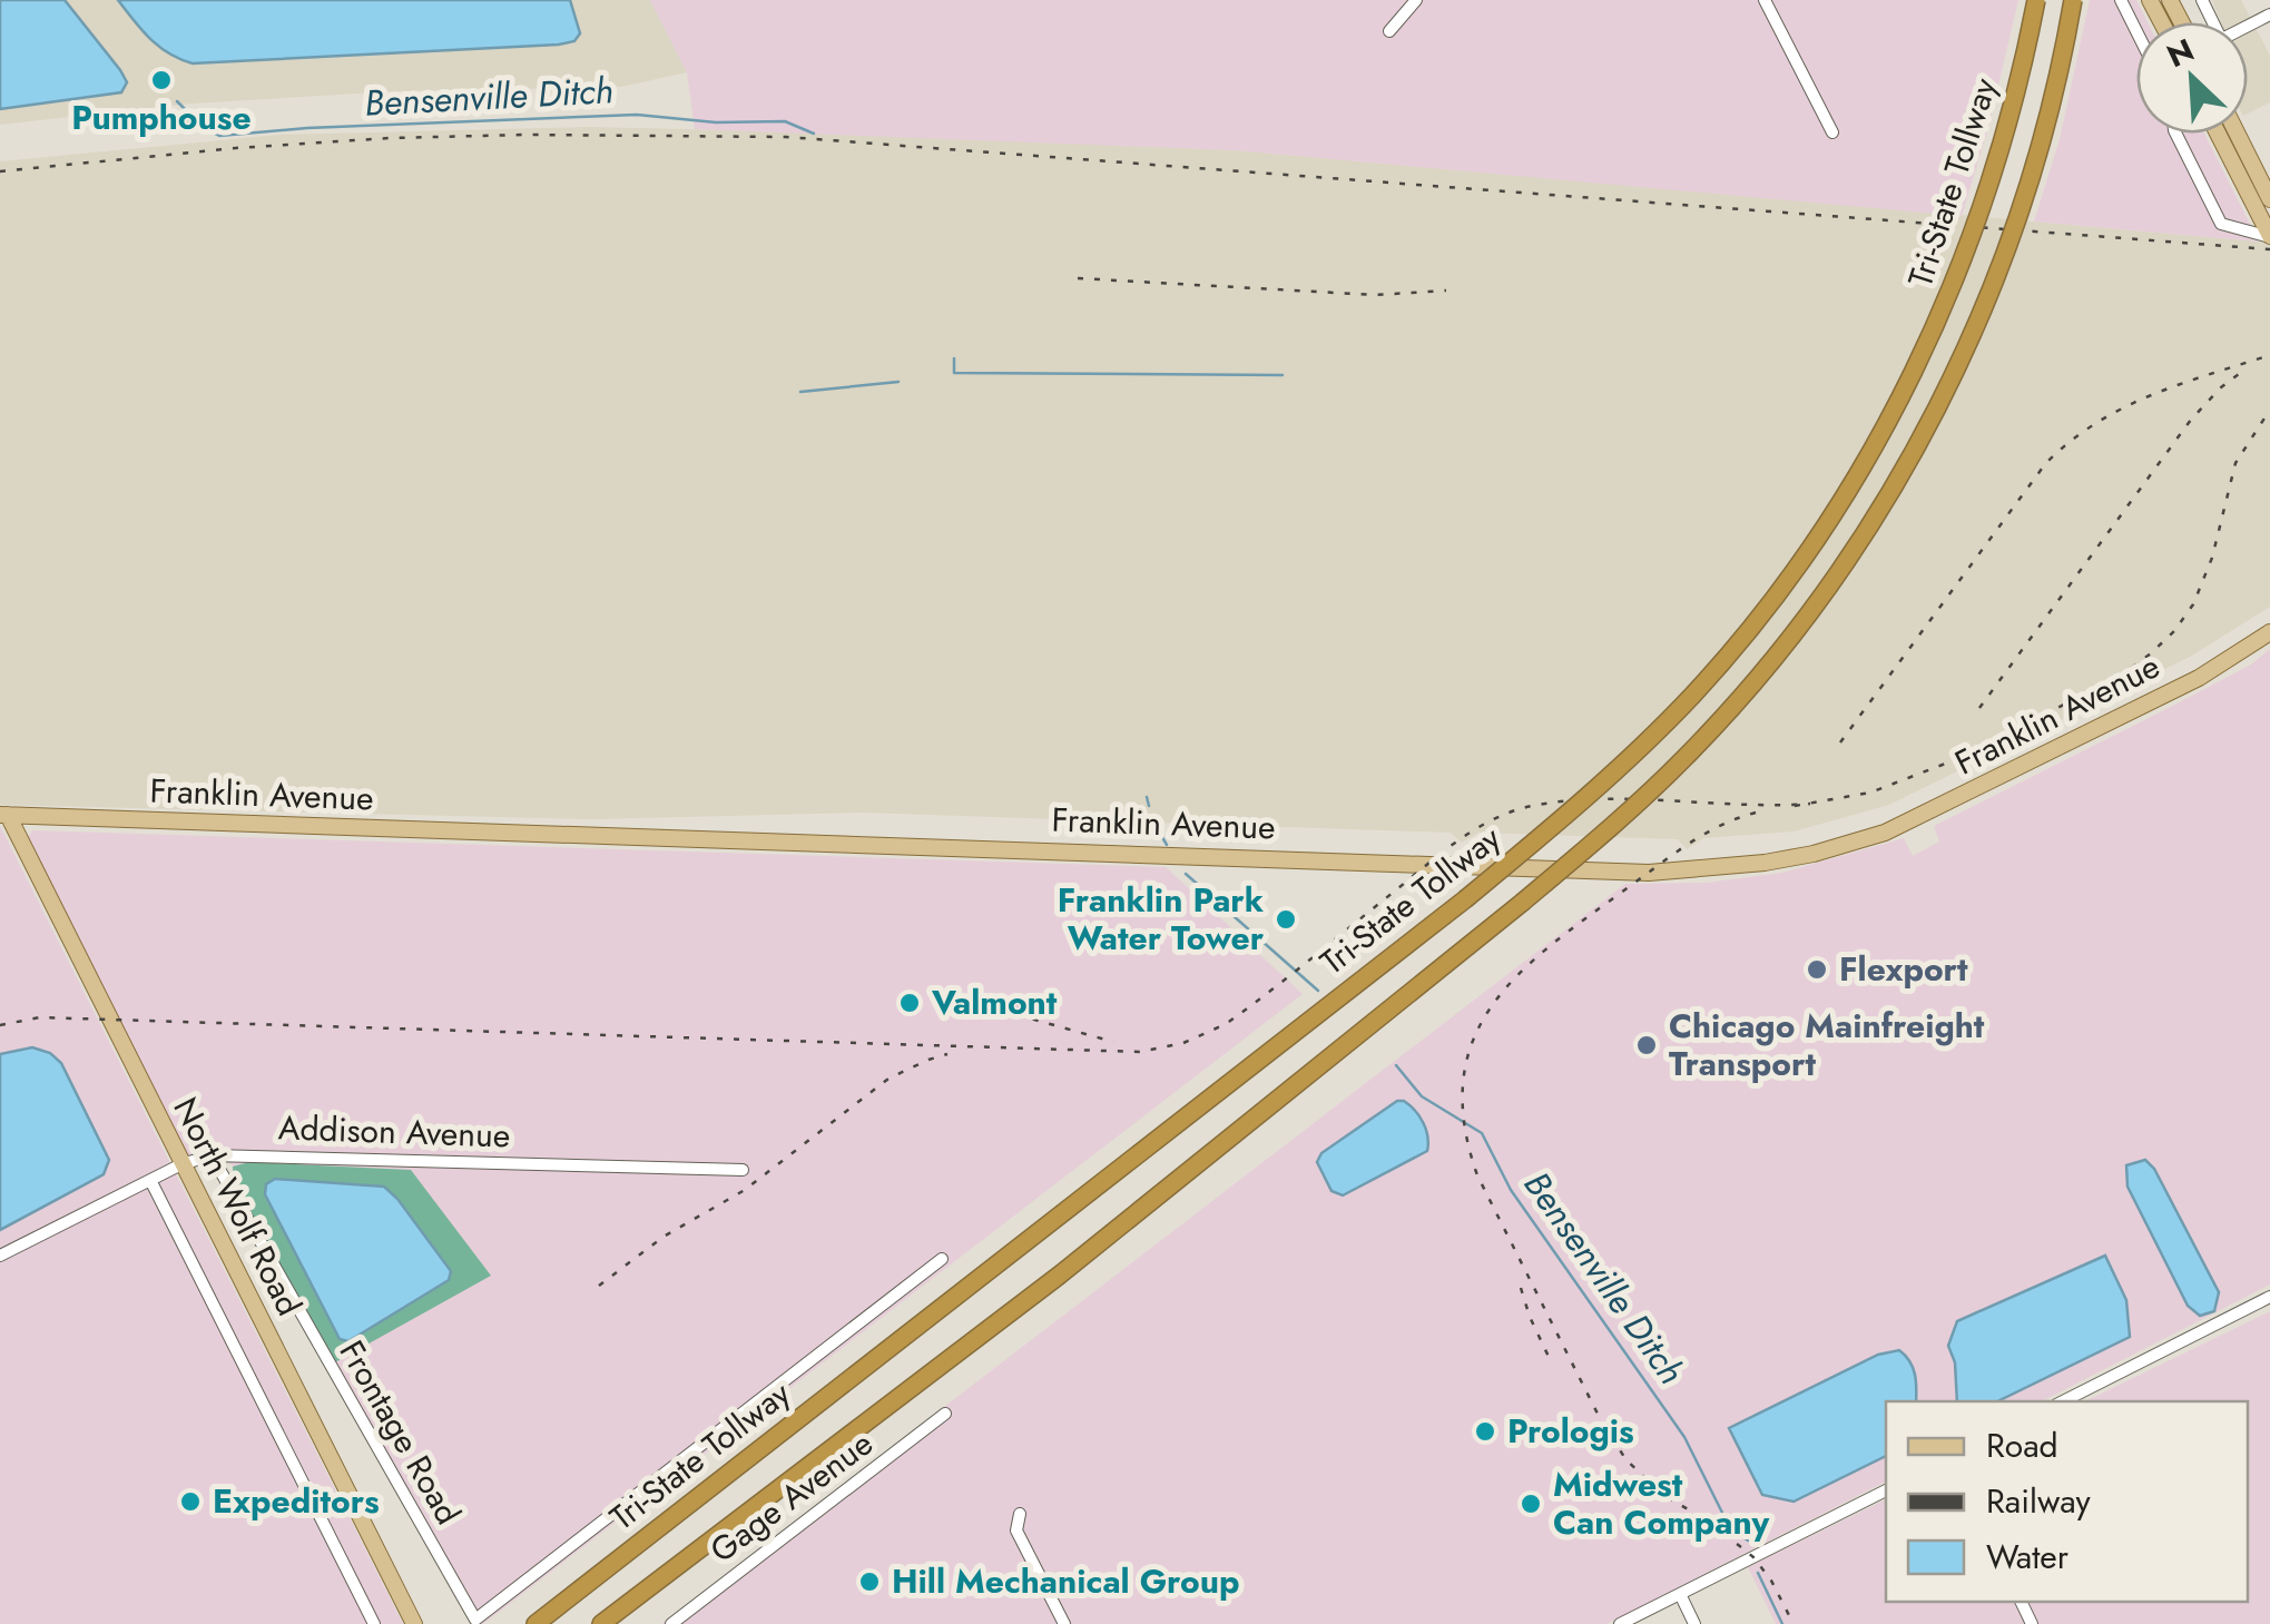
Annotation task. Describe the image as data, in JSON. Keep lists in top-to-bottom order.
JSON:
{
  "streets": {
    "highway": ["Tri-State Tollway"],
    "main road": ["Franklin Avenue", "North Wolf Road"],
    "street": ["Addison Avenue", "Frontage Road", "Gage Avenue"]
  },
  "crossings": [
    ["Franklin Avenue", "North Wolf Road"],
    ["Addison Avenue", "North Wolf Road"],
    ["Addison Avenue", "Frontage Road"]
  ],
  "water": ["Bensenville Ditch"],
  "places": [
    "Pumphouse",
    "Franklin Park Water Tower",
    "Flexport",
    "Valmont",
    "Chicago Mainfreight Transport",
    "Prologis",
    "Expeditors",
    "Midwest Can Company",
    "Hill Mechanical Group"
  ],
  "legend": ["Road", "Railway", "Water"],
  "north": "top left"
}
